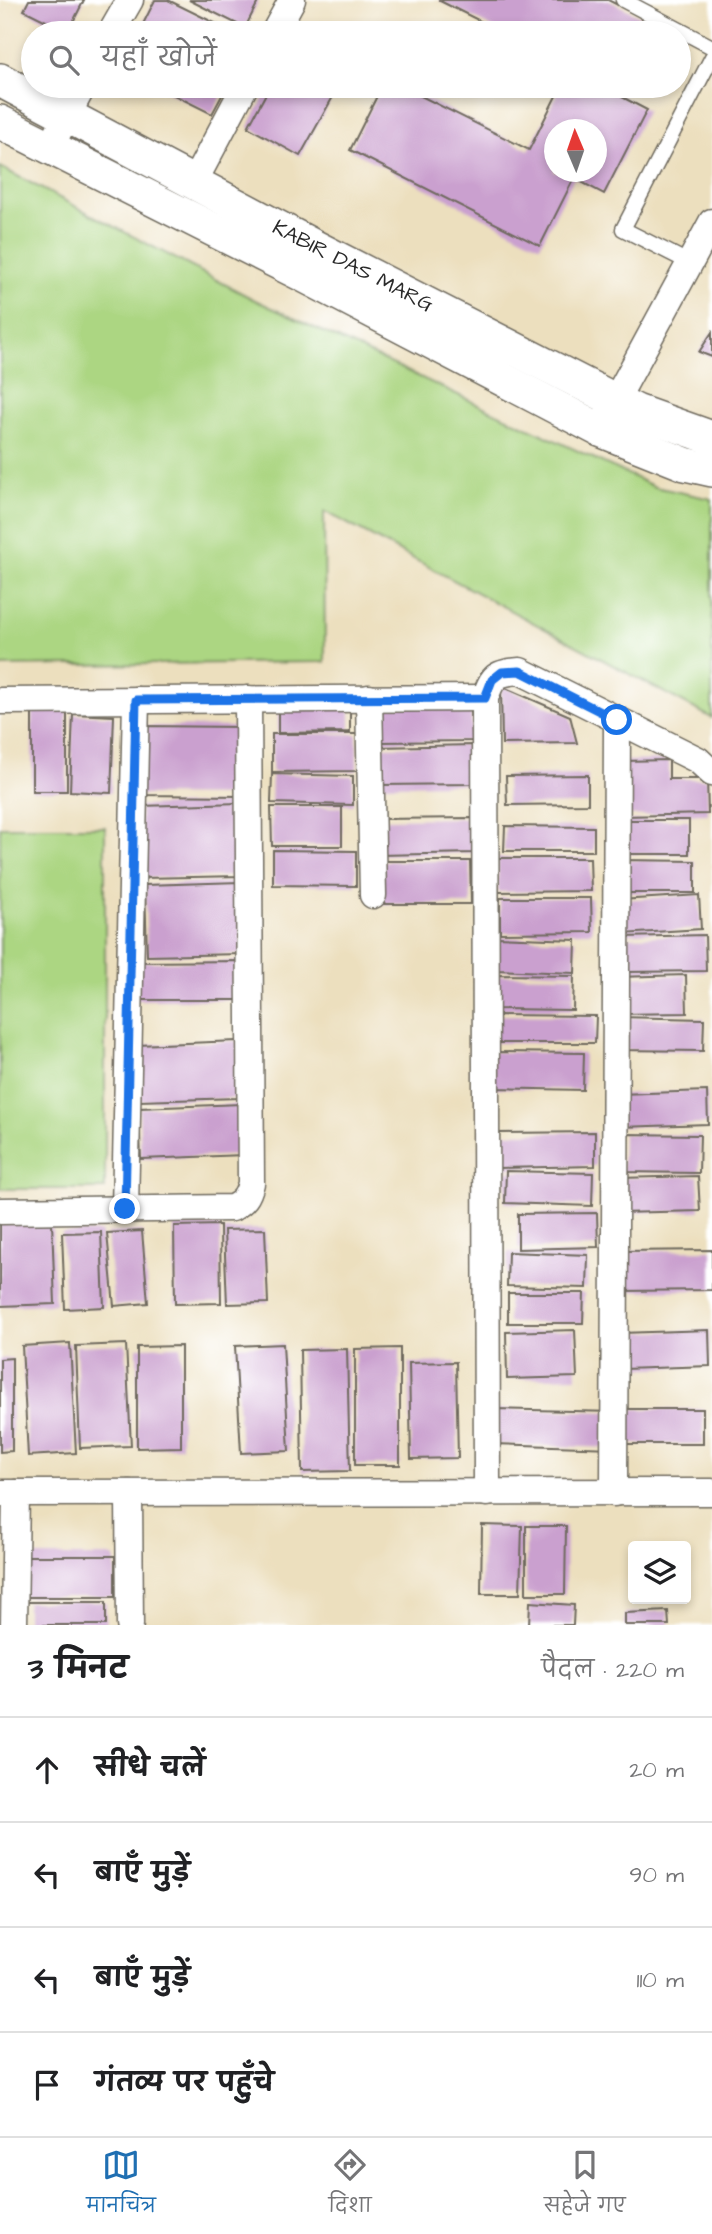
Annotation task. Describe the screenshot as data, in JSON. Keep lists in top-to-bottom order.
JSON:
{
  "streets": {
    "street": ["KABIR DAS MARG"]
  },
  "north": "top",
  "page": {
    "search": "यहाँ खोजें",
    "heading": ["3 मिनट", "पैदल · 220 m"],
    "list": [
      ["सीधे चलें", "20 m"],
      ["बाएँ मुड़ें", "90 m"],
      ["बाएँ मुड़ें", "110 m"],
      "गंतव्य पर पहुँचे"
    ],
    "nav": ["मानचित्र", "दिशा", "सहेजे गए"]
  }
}
